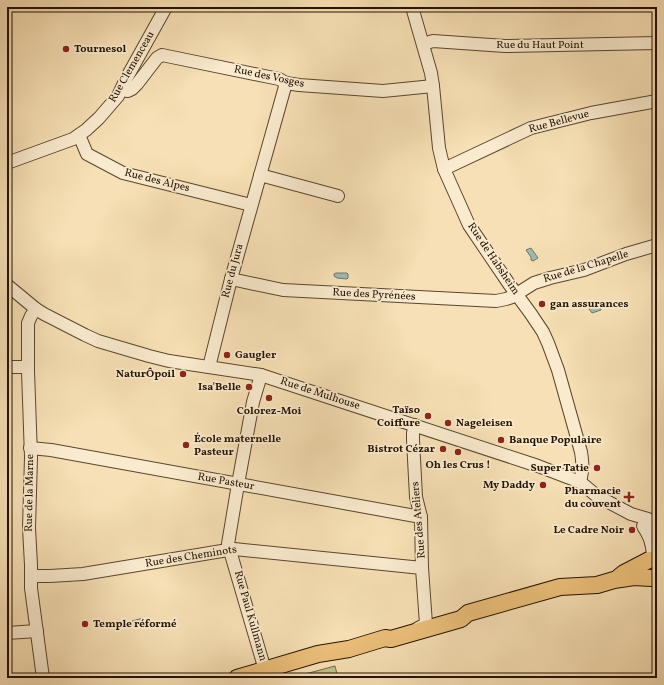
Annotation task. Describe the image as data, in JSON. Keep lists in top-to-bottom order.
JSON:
{
  "streets": {
    "street": [
      "Rue du Haut Point",
      "Rue Clemenceau",
      "Rue des Vosges",
      "Rue Bellevue",
      "Rue des Alpes",
      "Rue de Habsheim",
      "Rue de la Chapelle",
      "Rue du Jura",
      "Rue des Pyrénées",
      "Rue de Mulhouse",
      "Rue Pasteur",
      "Rue de la Marne",
      "Rue des Ateliers",
      "Rue des Cheminots",
      "Rue Paul Kullmann"
    ]
  },
  "crossings": [
    ["Rue du Haut Point", "Rue de Habsheim"],
    ["Rue Clemenceau", "Rue des Vosges"],
    ["Rue Clemenceau", "Rue des Alpes"],
    ["Rue des Vosges", "Rue de Habsheim"],
    ["Rue des Vosges", "Rue du Jura"],
    ["Rue Bellevue", "Rue de Habsheim"],
    ["Rue des Alpes", "Rue du Jura"],
    ["Rue de Habsheim", "Rue de la Chapelle"],
    ["Rue de Habsheim", "Rue des Pyrénées"],
    ["Rue de Habsheim", "Rue de Mulhouse"],
    ["Rue de la Chapelle", "Rue des Pyrénées"],
    ["Rue du Jura", "Rue des Pyrénées"],
    ["Rue du Jura", "Rue de Mulhouse"],
    ["Rue de Mulhouse", "Rue de la Marne"],
    ["Rue de Mulhouse", "Rue des Ateliers"],
    ["Rue de Mulhouse", "Rue Paul Kullmann"],
    ["Rue Pasteur", "Rue de la Marne"],
    ["Rue Pasteur", "Rue des Ateliers"],
    ["Rue Pasteur", "Rue Paul Kullmann"],
    ["Rue de la Marne", "Rue des Cheminots"],
    ["Rue des Ateliers", "Rue des Cheminots"],
    ["Rue des Cheminots", "Rue Paul Kullmann"]
  ],
  "places": {
    "other": [
      "Tournesol",
      "gan assurances",
      "Gaugler",
      "NaturÔpoil",
      "Isa'Belle",
      "Colorez-Moi",
      "Taïso Coiffure",
      "Nageleisen",
      "Banque Populaire",
      "École maternelle Pasteur",
      "Bistrot Cézar",
      "Oh les Crus !",
      "Super Tatie",
      "My Daddy",
      "Le Cadre Noir",
      "Temple réformé"
    ],
    "health": ["Pharmacie du couvent"]
  }
}
